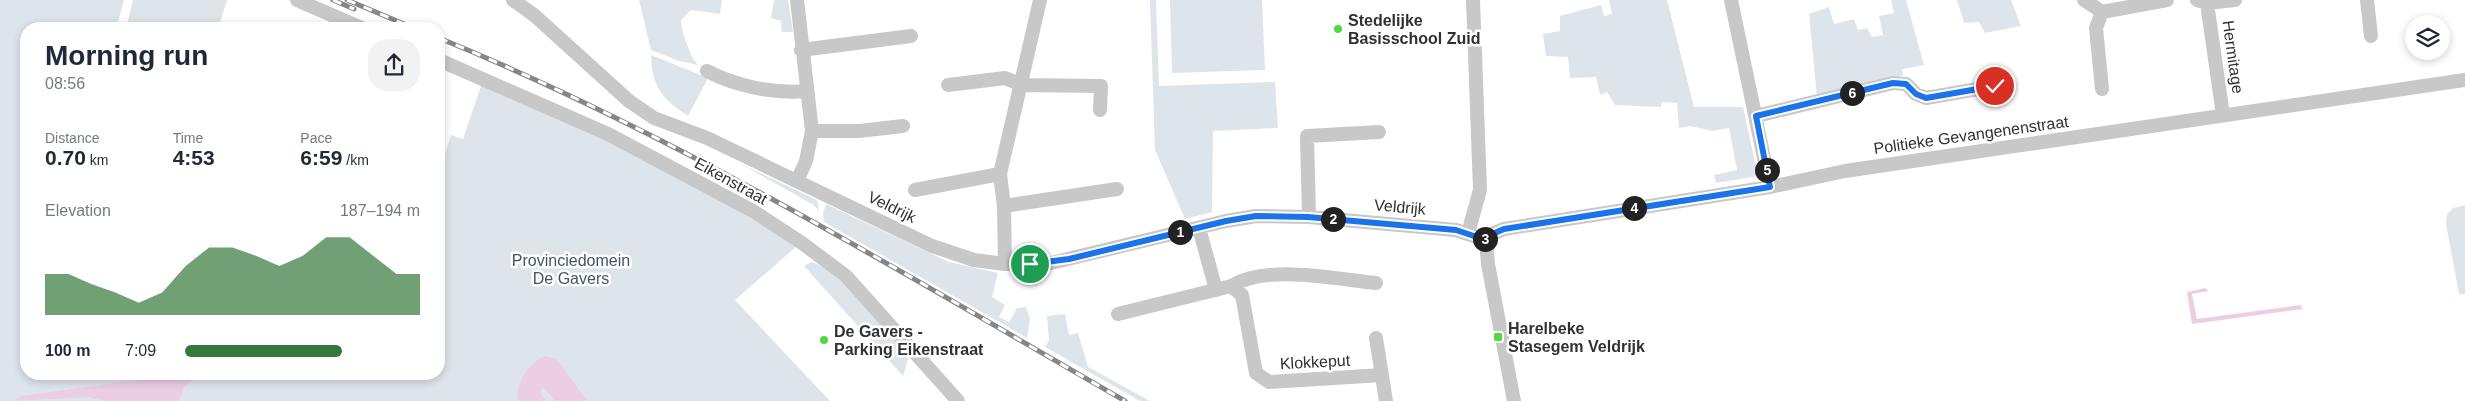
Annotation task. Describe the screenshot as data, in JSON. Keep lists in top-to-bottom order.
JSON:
{
  "streets": {
    "street": [
      "Hermitage",
      "Politieke Gevangenenstraat",
      "Eikenstraat",
      "Veldrijk",
      "Klokkeput"
    ]
  },
  "crossings": [
    ["Hermitage", "Politieke Gevangenenstraat"],
    ["Politieke Gevangenenstraat", "Veldrijk"]
  ],
  "parks": ["Provinciedomein De Gavers"],
  "places": {
    "other": ["Stedelijke Basisschool Zuid", "De Gavers - Parking Eikenstraat"],
    "transit": ["Harelbeke Stasegem Veldrijk"]
  },
  "page": {
    "heading": ["Morning run", "08:56"],
    "pins": [
      "6",
      "5",
      "4",
      "2",
      "1",
      "3"
    ],
    "stats": [
      ["Distance", "0.70 km"],
      ["Time", "4:53"],
      ["Pace", "6:59 /km"]
    ],
    "chart": ["Elevation", "187–194 m"],
    "list": [
      {
        "name": "100 m",
        "note": "7:09"
      }
    ]
  }
}
